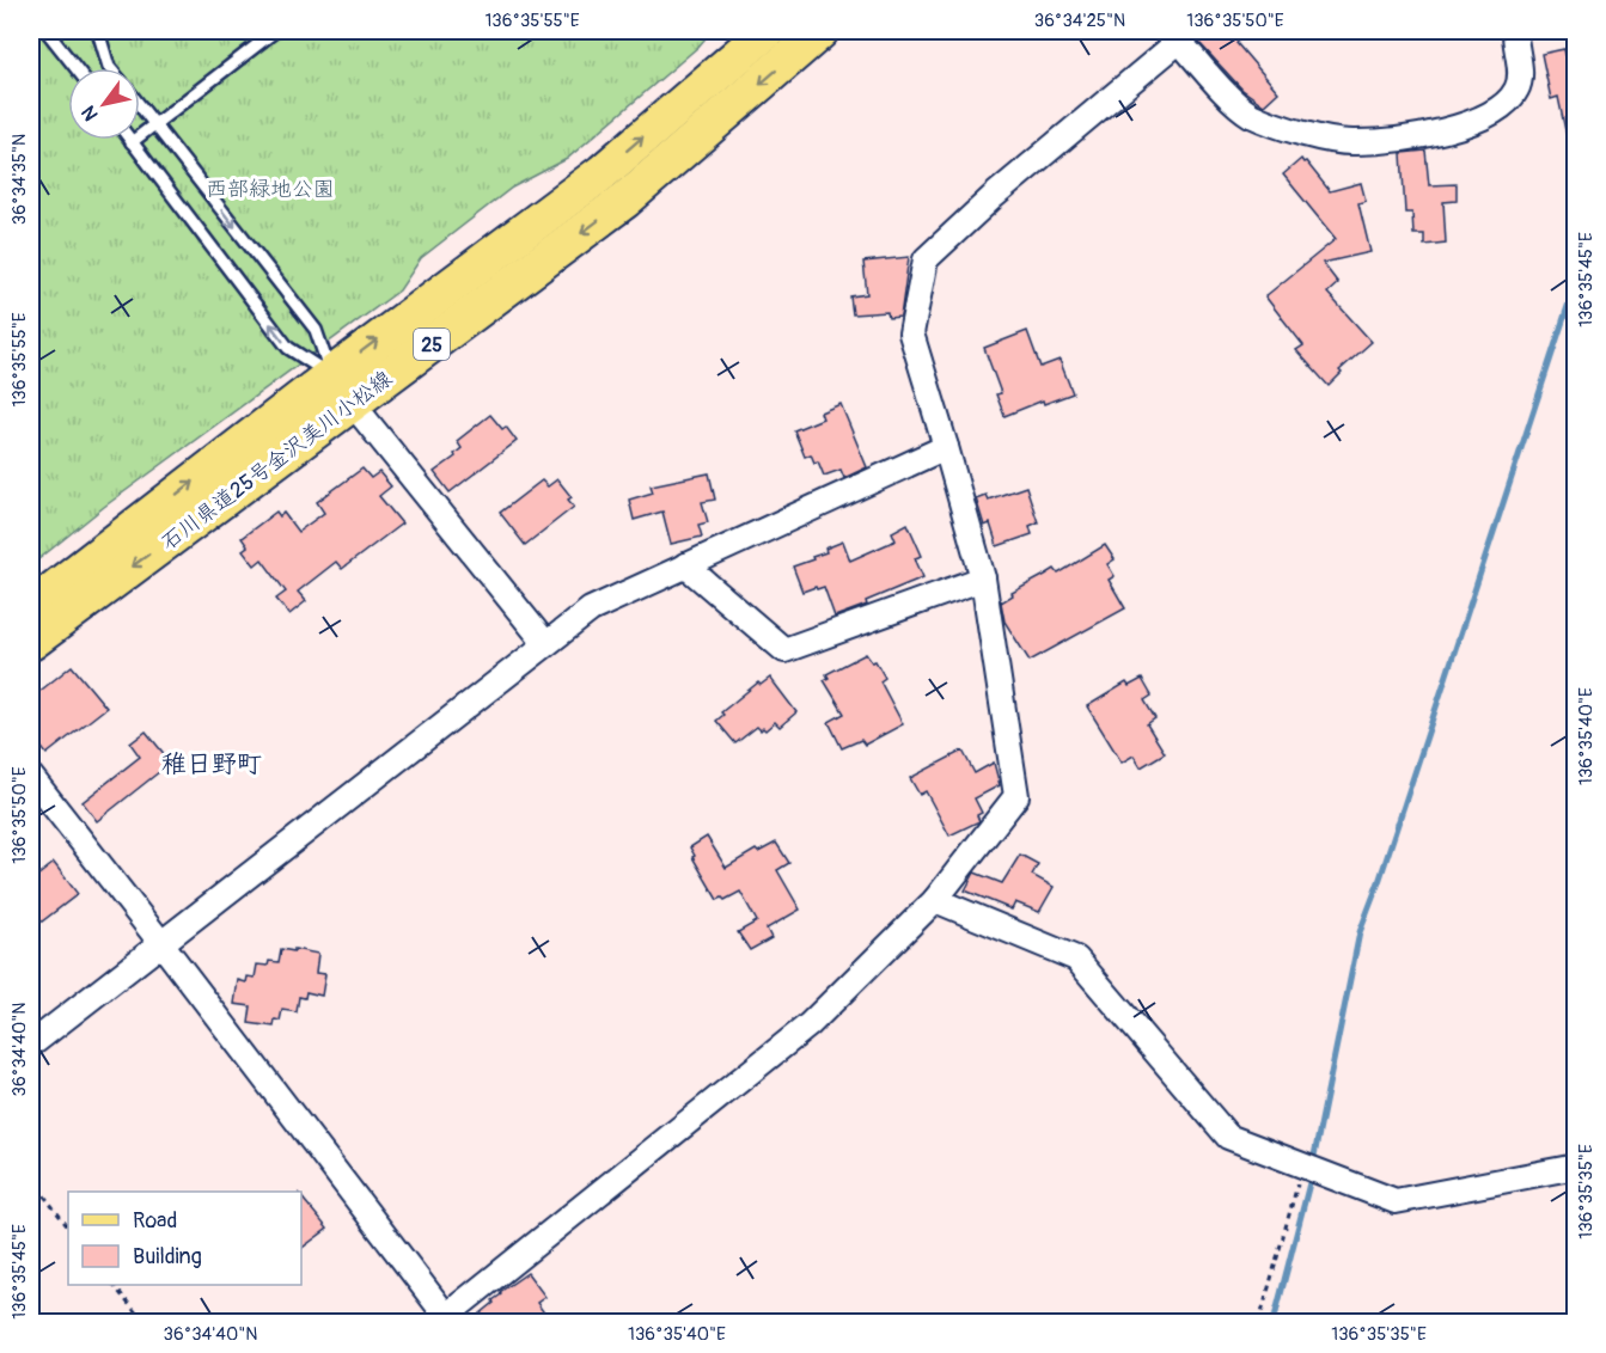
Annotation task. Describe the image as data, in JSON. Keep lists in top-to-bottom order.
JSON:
{
  "streets": {
    "main road": ["25", "石川県道25号金沢美川小松線"]
  },
  "districts": ["稚日野町"],
  "parks": ["西部緑地公園"],
  "legend": ["Road", "Building"],
  "north": "bottom left",
  "coordinates": [
    "136°35'55\"E",
    "36°34'25\"N",
    "136°35'50\"E",
    "36°34'35\"N",
    "136°35'45\"E",
    "136°35'40\"E",
    "36°34'40\"N",
    "136°35'35\"E"
  ]
}
